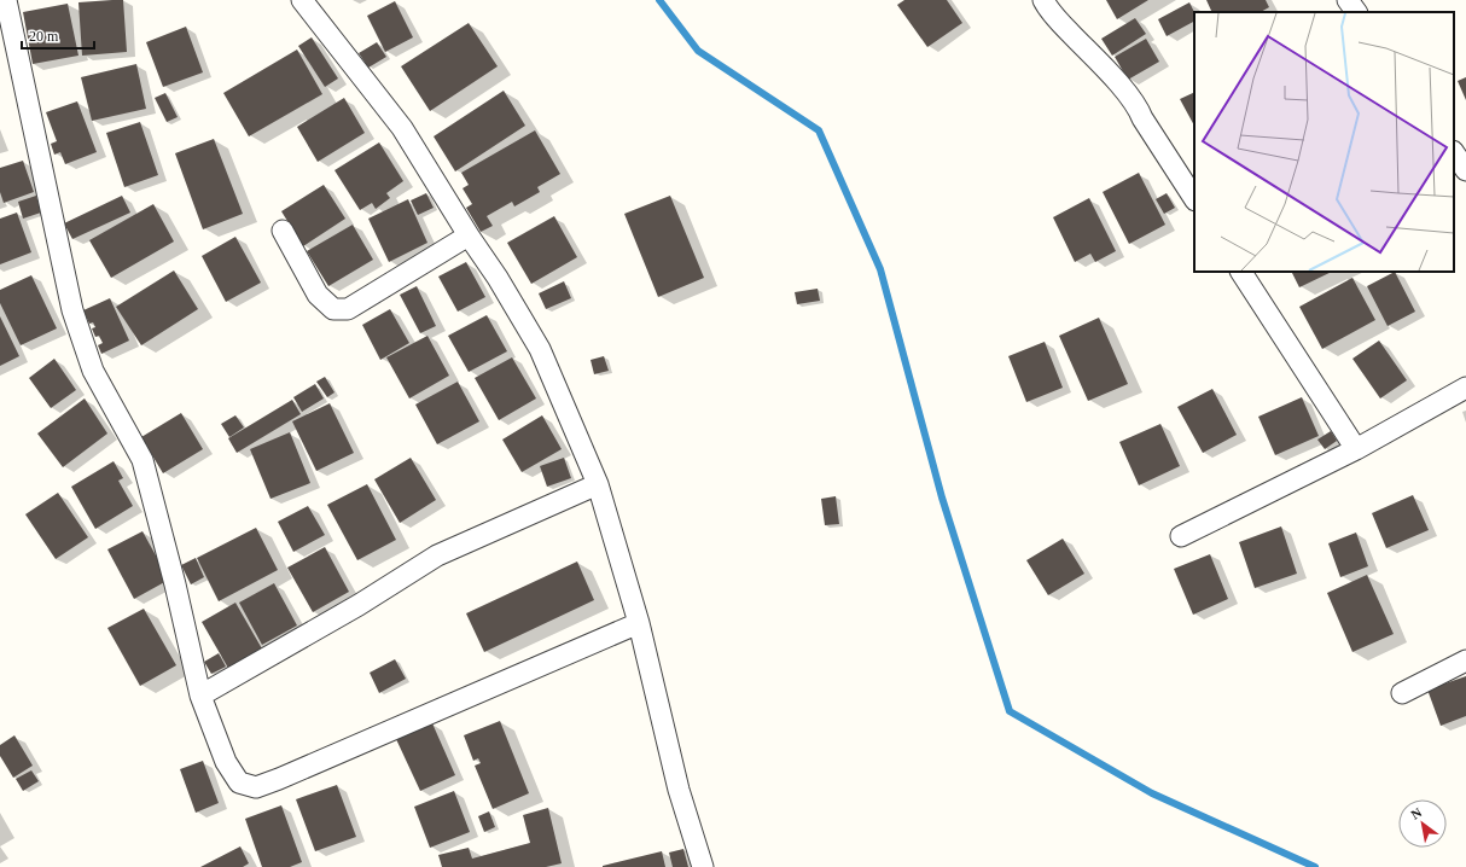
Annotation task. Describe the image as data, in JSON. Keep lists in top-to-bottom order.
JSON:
{
  "scale_bar": "20 m",
  "north": "top left"
}
